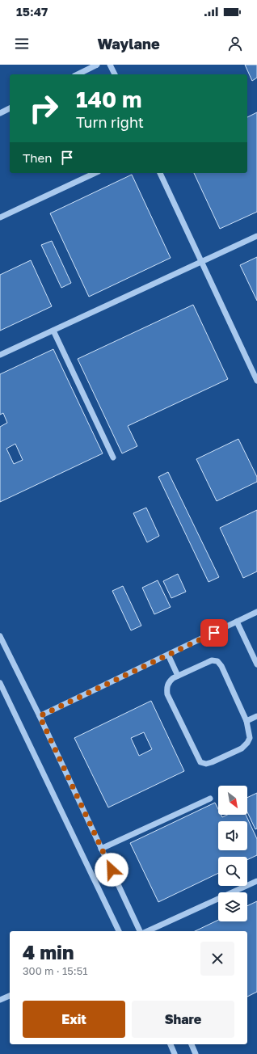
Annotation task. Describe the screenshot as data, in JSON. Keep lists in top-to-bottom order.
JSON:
{
  "north": "bottom right",
  "page": {
    "status": "15:47",
    "header": "Waylane",
    "turn": ["140 m", "Turn right"],
    "then": "Then",
    "heading": ["4 min", "300 m · 15:51"],
    "buttons": ["Exit", "Share"]
  }
}
